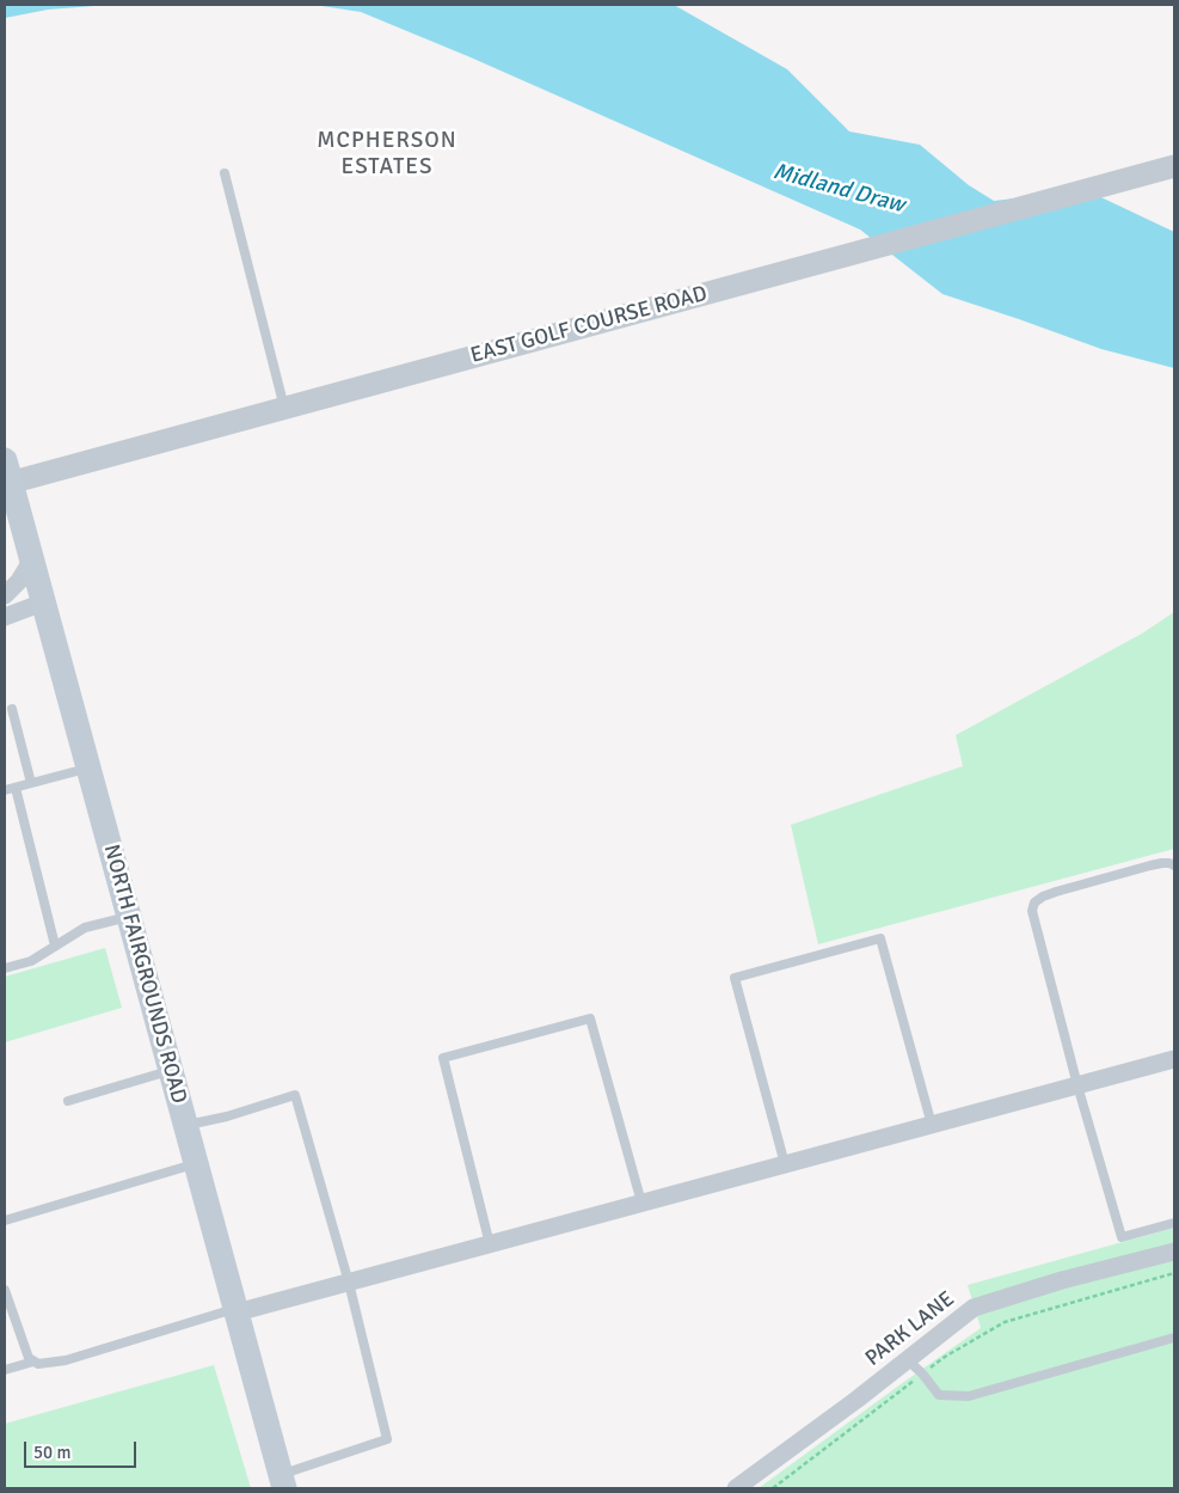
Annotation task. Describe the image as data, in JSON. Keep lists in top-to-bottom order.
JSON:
{
  "streets": {
    "main road": ["NORTH FAIRGROUNDS ROAD"],
    "street": ["EAST GOLF COURSE ROAD", "PARK LANE"]
  },
  "crossings": [
    ["EAST GOLF COURSE ROAD", "NORTH FAIRGROUNDS ROAD"]
  ],
  "districts": ["MCPHERSON ESTATES"],
  "water": ["Midland Draw"],
  "scale_bar": "50 m"
}
